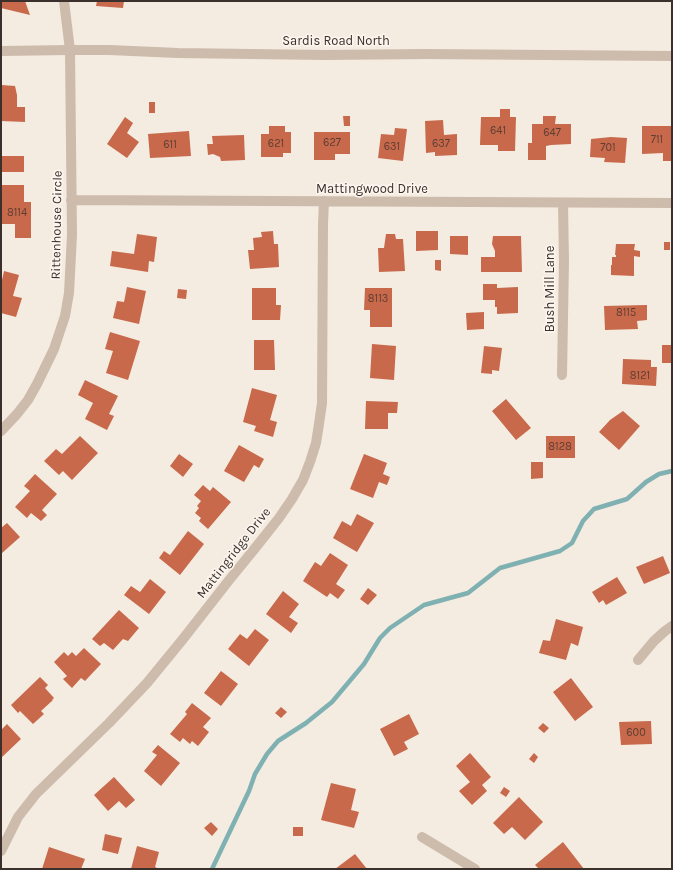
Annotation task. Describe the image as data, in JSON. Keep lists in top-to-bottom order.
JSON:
{
  "streets": {
    "street": [
      "Sardis Road North",
      "Mattingwood Drive",
      "Rittenhouse Circle",
      "Bush Mill Lane",
      "Mattingridge Drive"
    ]
  },
  "crossings": [
    ["Sardis Road North", "Rittenhouse Circle"],
    ["Mattingwood Drive", "Rittenhouse Circle"],
    ["Mattingwood Drive", "Bush Mill Lane"],
    ["Mattingwood Drive", "Mattingridge Drive"]
  ],
  "house_numbers": [
    "641",
    "647",
    "711",
    "627",
    "621",
    "637",
    "611",
    "631",
    "701",
    "8114",
    "8113",
    "8115",
    "8121",
    "8128",
    "600"
  ]
}
